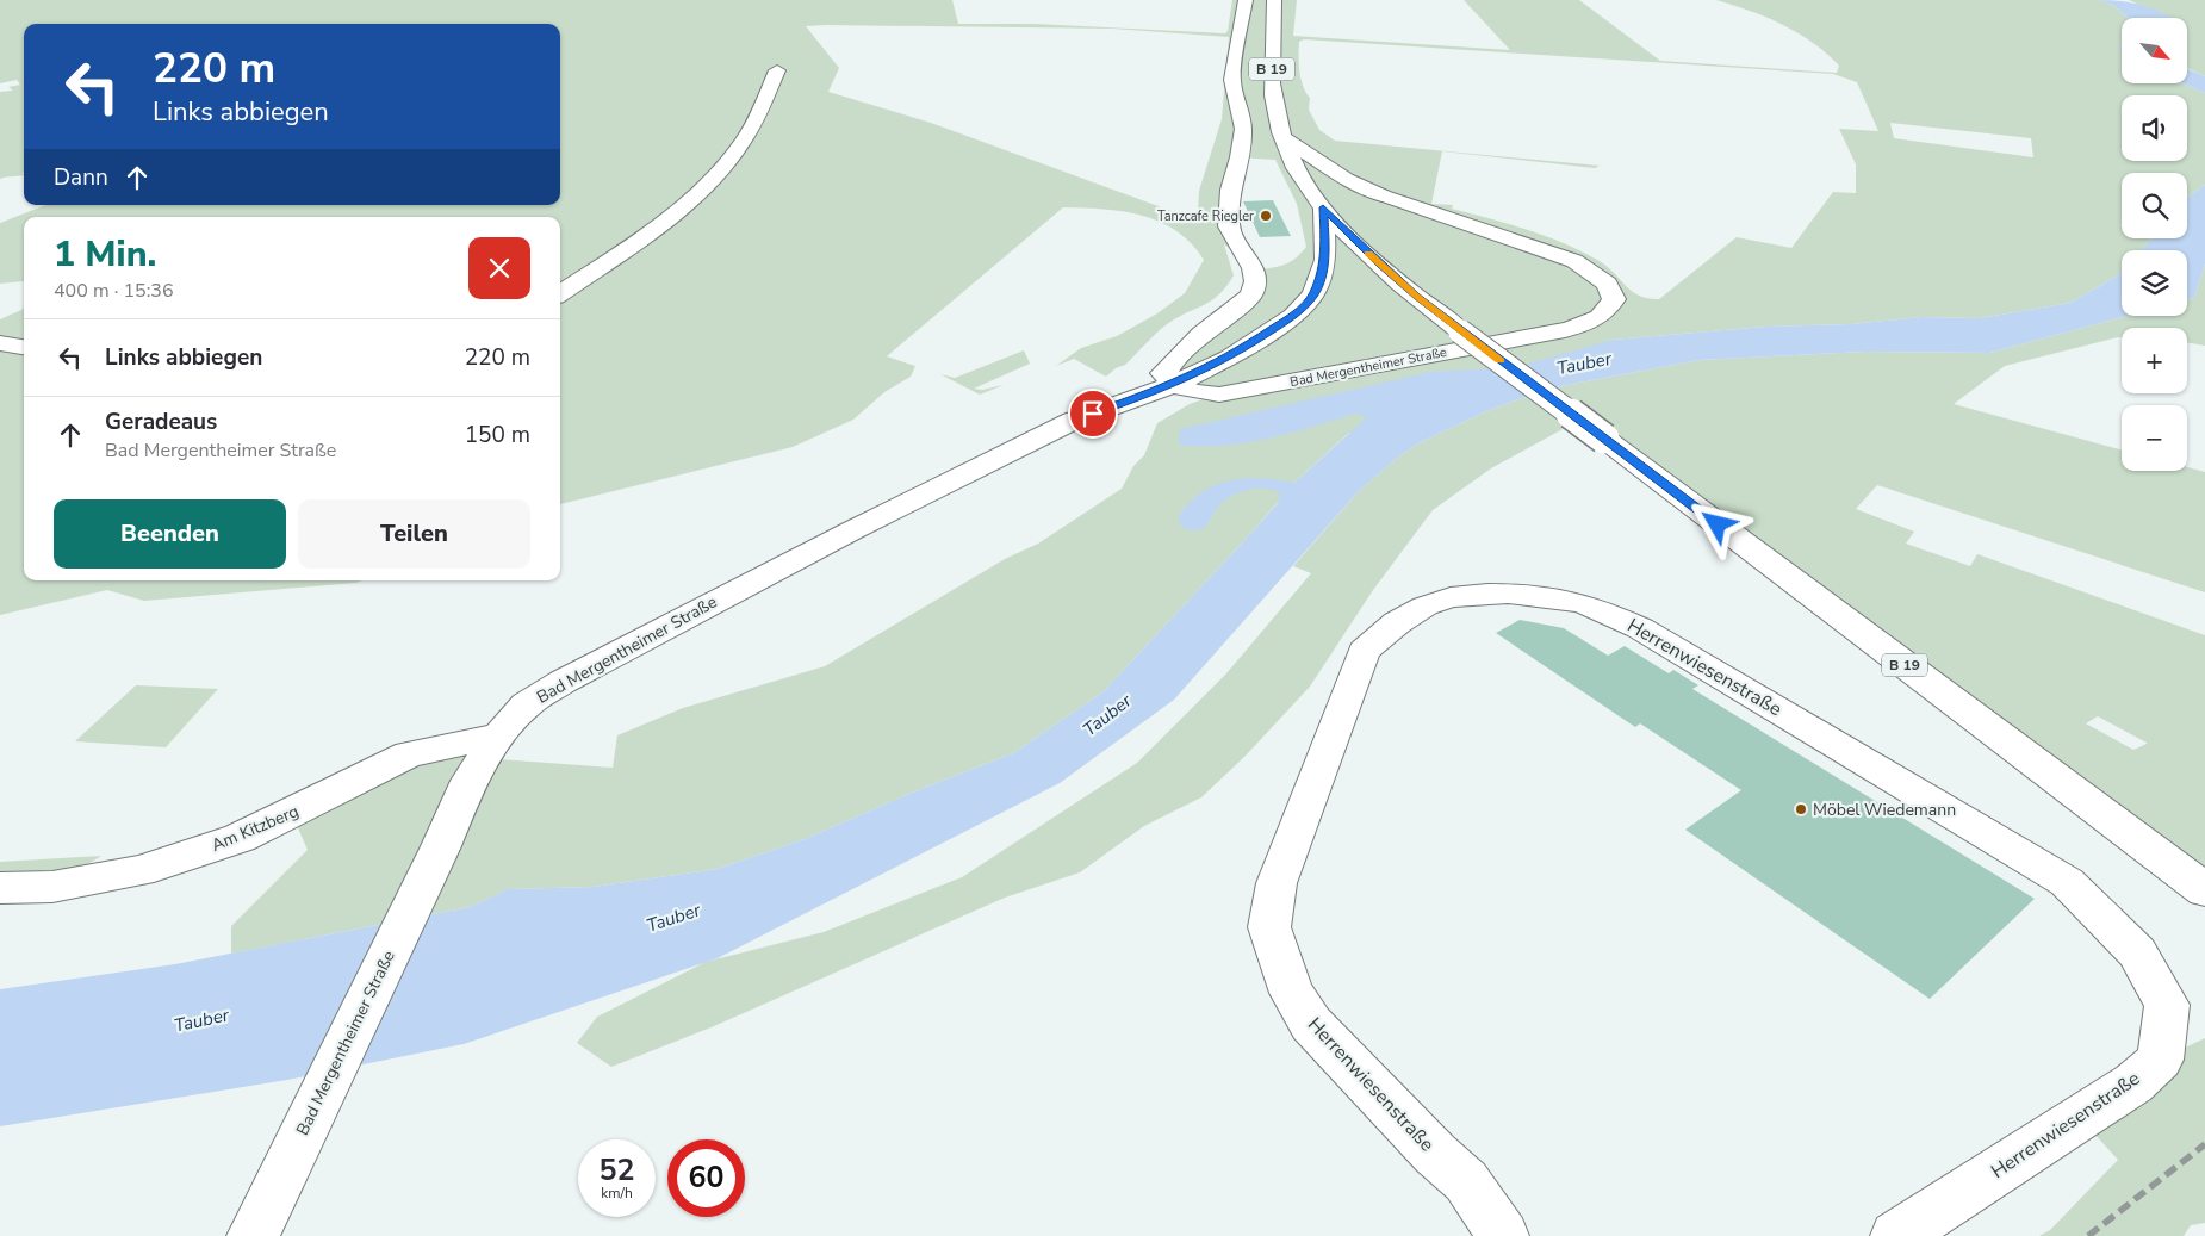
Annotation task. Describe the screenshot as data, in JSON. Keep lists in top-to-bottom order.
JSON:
{
  "streets": {
    "street": [
      "B 19",
      "Bad Mergentheimer Straße",
      "Herrenwiesenstraße",
      "Am Kitzberg"
    ]
  },
  "crossings": [
    ["B 19", "Bad Mergentheimer Straße"],
    ["Bad Mergentheimer Straße", "Am Kitzberg"]
  ],
  "water": ["Tauber"],
  "places": ["Tanzcafe Riegler", "Möbel Wiedemann"],
  "north": "bottom right",
  "page": {
    "map_buttons": ["+", "−"],
    "turn": ["220 m", "Links abbiegen"],
    "then": "Dann",
    "heading": ["1 Min.", "400 m · 15:36"],
    "list": [
      {
        "name": "Links abbiegen",
        "value": "220 m"
      },
      {
        "name": "Geradeaus",
        "note": "Bad Mergentheimer Straße",
        "value": "150 m"
      }
    ],
    "buttons": ["Beenden", "Teilen"],
    "speed": "52 km/h",
    "limit": "60"
  }
}
